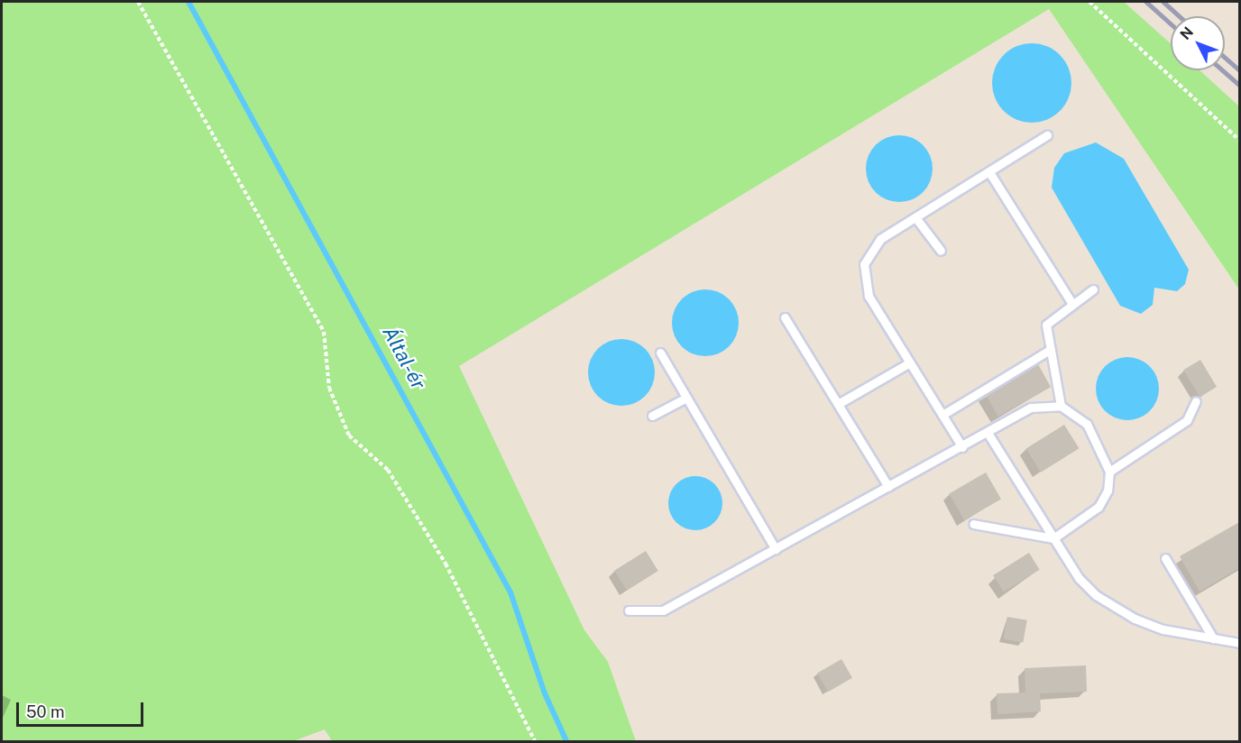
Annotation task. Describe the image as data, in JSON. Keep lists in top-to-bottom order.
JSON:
{
  "water": ["Által-ér"],
  "scale_bar": "50 m",
  "north": "top left"
}
